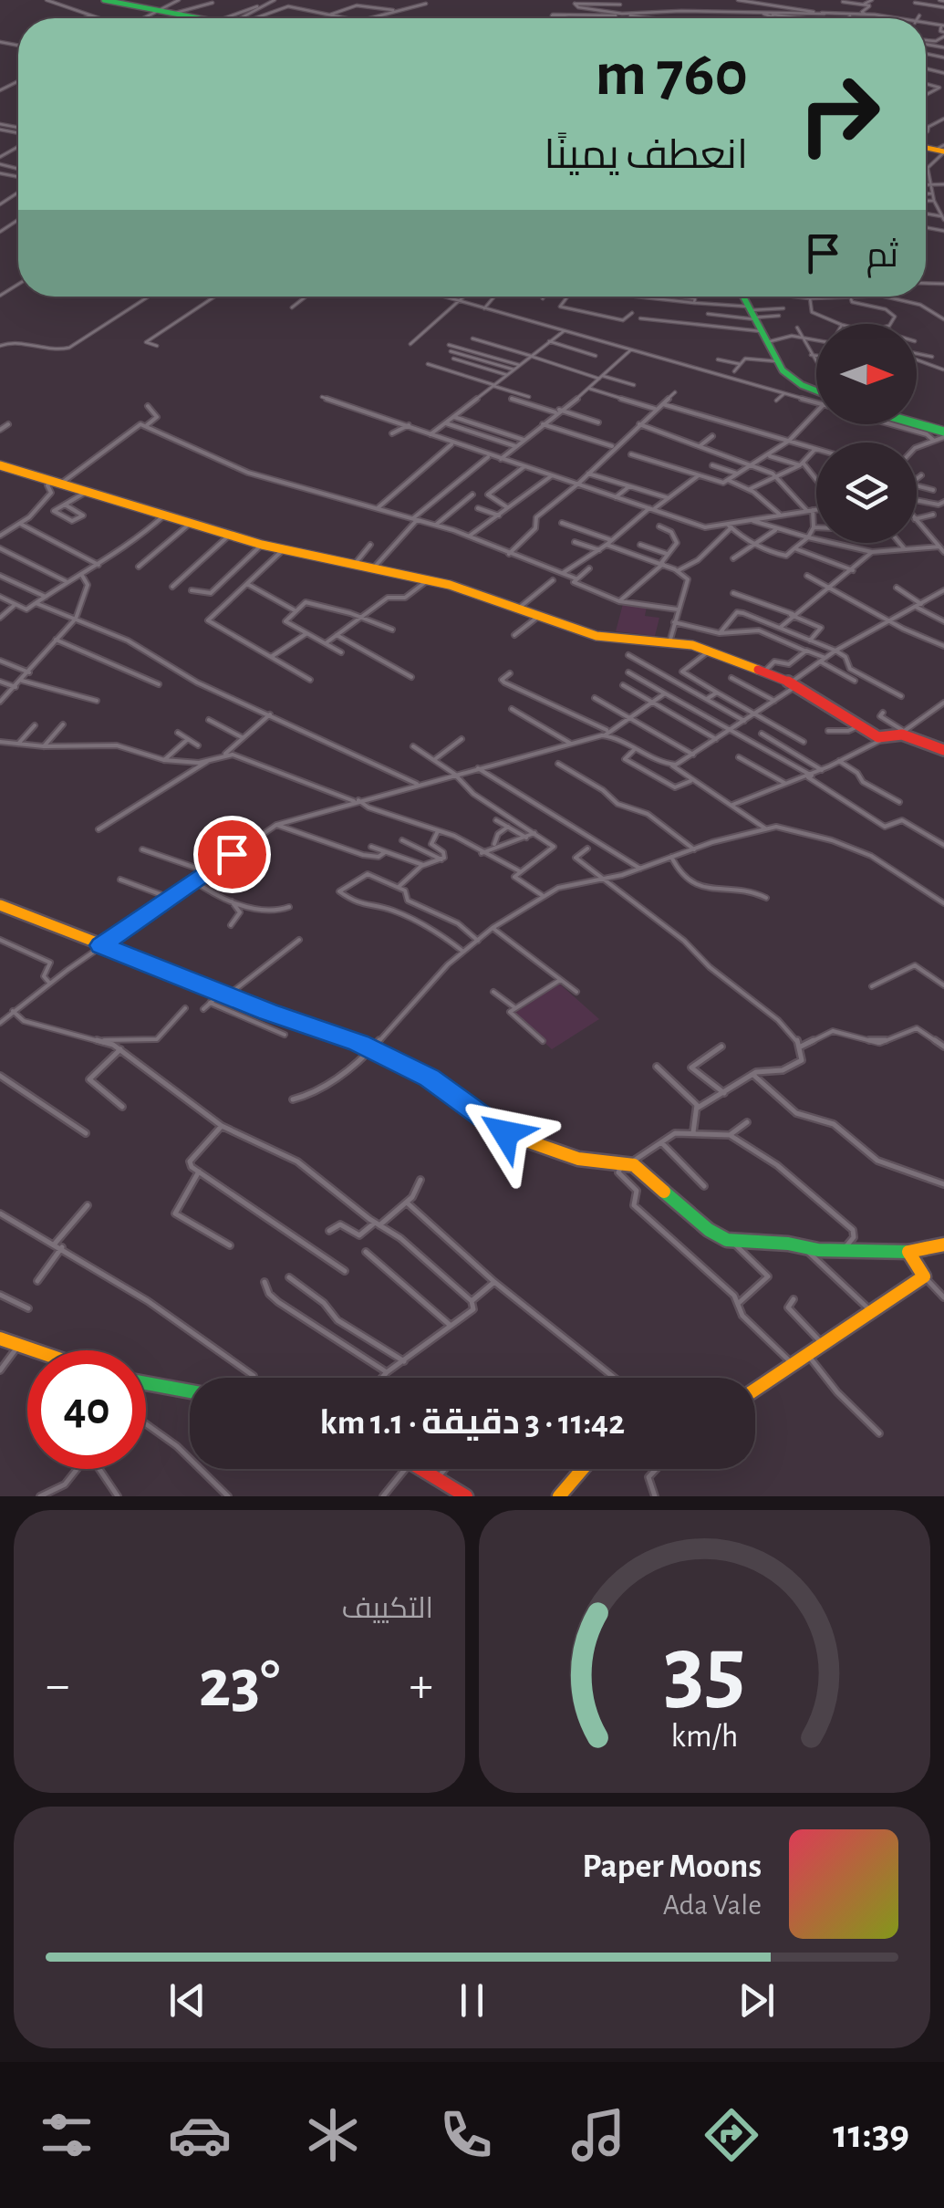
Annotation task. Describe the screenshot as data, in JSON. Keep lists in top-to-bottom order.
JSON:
{
  "north": "right",
  "page": {
    "turn": ["760 m", "انعطف يمينًا"],
    "then": "ثم",
    "limit": "40",
    "trip": "11:42 · 3 دقيقة · 1.1 km",
    "tile": "التكييف",
    "heat": ["−", "23°", "+"],
    "song": ["Paper Moons", "Ada Vale"],
    "tabs": "11:39",
    "gauge": ["35", "km/h"]
  }
}
